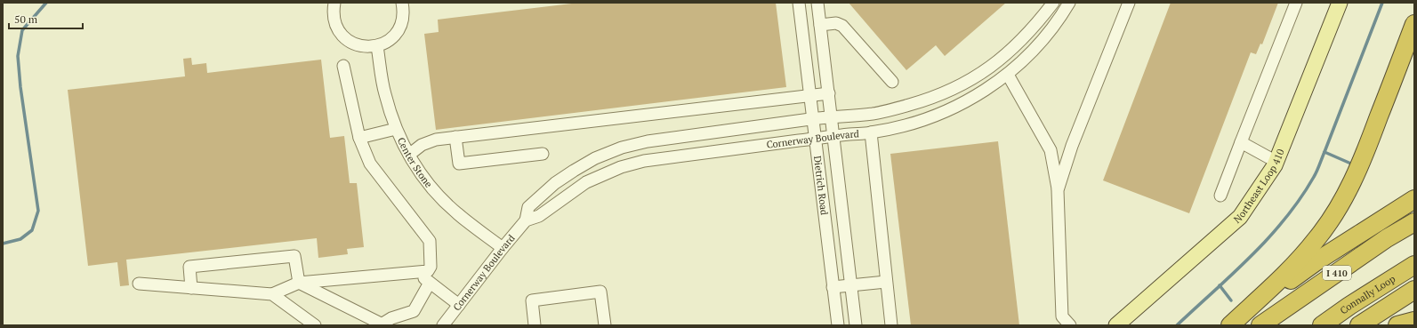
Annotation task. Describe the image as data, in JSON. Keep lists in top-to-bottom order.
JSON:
{
  "streets": {
    "highway": ["I 410", "Connally Loop"],
    "main road": ["Northeast Loop 410"],
    "street": ["Cornerway Boulevard", "Center Stone", "Dietrich Road"]
  },
  "crossings": [
    ["Cornerway Boulevard", "Center Stone"],
    ["Cornerway Boulevard", "Dietrich Road"]
  ],
  "scale_bar": "50 m"
}
